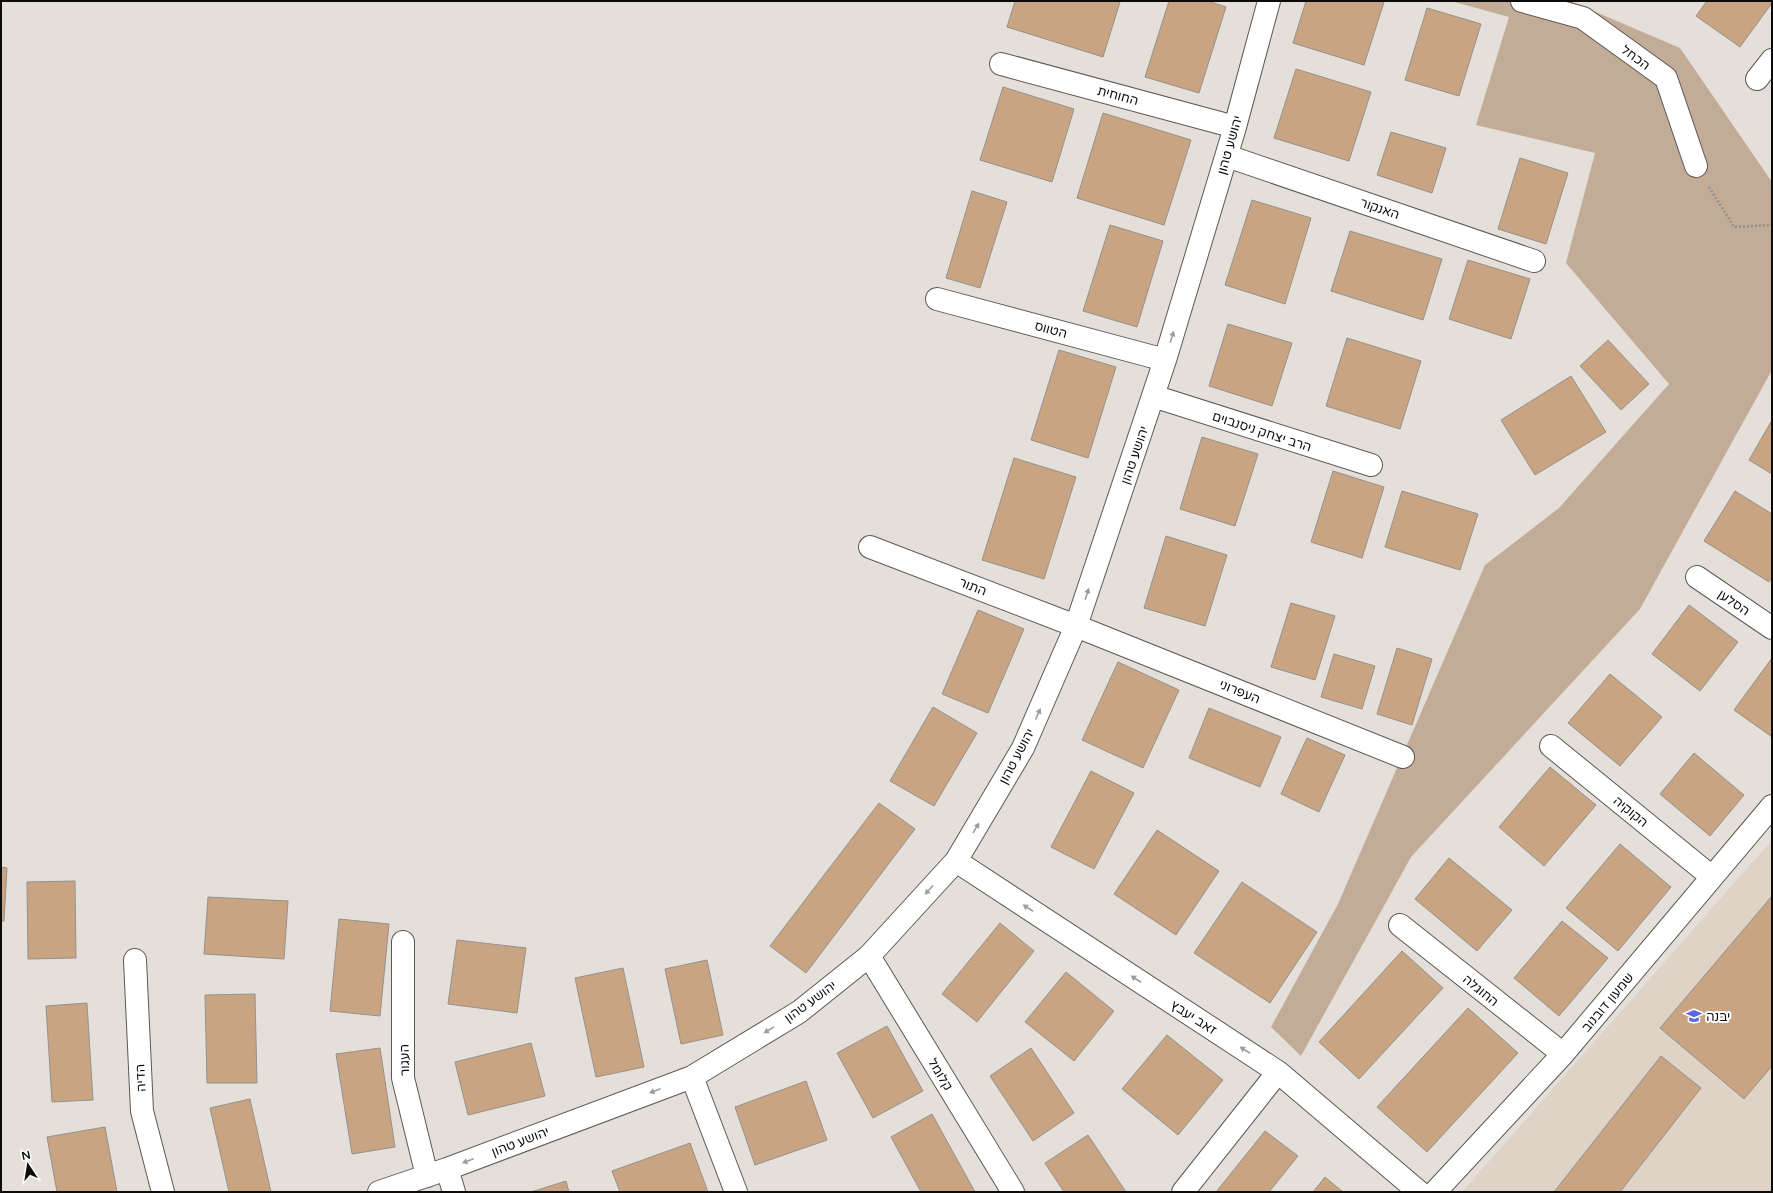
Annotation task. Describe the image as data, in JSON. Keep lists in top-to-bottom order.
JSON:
{
  "streets": {
    "street": [
      "הכחל",
      "החוחית",
      "יהושע טהון",
      "האנקור",
      "הטווס",
      "הרב יצחק ניסנבוים",
      "התור",
      "הסלען",
      "העפרוני",
      "הקוקיה",
      "החוגלה",
      "שמעון דובנוב",
      "זאב יעבץ",
      "העגור",
      "קלומל",
      "הדיה"
    ]
  },
  "crossings": [
    ["החוחית", "יהושע טהון"],
    ["יהושע טהון", "האנקור"],
    ["יהושע טהון", "הטווס"],
    ["יהושע טהון", "הרב יצחק ניסנבוים"],
    ["יהושע טהון", "התור"],
    ["יהושע טהון", "העפרוני"],
    ["יהושע טהון", "זאב יעבץ"],
    ["יהושע טהון", "העגור"],
    ["יהושע טהון", "קלומל"],
    ["התור", "העפרוני"],
    ["הקוקיה", "שמעון דובנוב"],
    ["החוגלה", "שמעון דובנוב"]
  ],
  "one_way": ["זאב יעבץ"],
  "places": {
    "school or university": ["יבנה"]
  },
  "north": "top"
}
